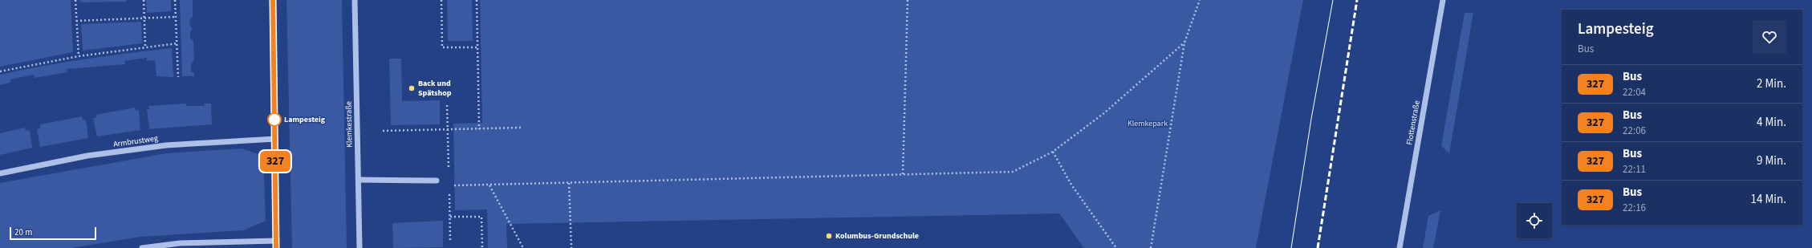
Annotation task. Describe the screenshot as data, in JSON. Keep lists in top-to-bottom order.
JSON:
{
  "streets": {
    "street": ["Flottenstraße", "Klemkestraße", "Armbrustweg"]
  },
  "parks": ["Klemkepark"],
  "places": ["Back und Spätshop", "Lampesteig", "Kolumbus-Grundschule"],
  "lines": ["bus line 327"],
  "scale_bar": "20 m",
  "page": {
    "on_map": "327",
    "heading": ["Lampesteig", "Bus"],
    "list": [
      {
        "mark": "327",
        "name": "Bus",
        "note": "22:04",
        "value": "2 Min."
      },
      {
        "mark": "327",
        "name": "Bus",
        "note": "22:06",
        "value": "4 Min."
      },
      {
        "mark": "327",
        "name": "Bus",
        "note": "22:11",
        "value": "9 Min."
      },
      {
        "mark": "327",
        "name": "Bus",
        "note": "22:16",
        "value": "14 Min."
      }
    ],
    "scale": "20 m"
  }
}
